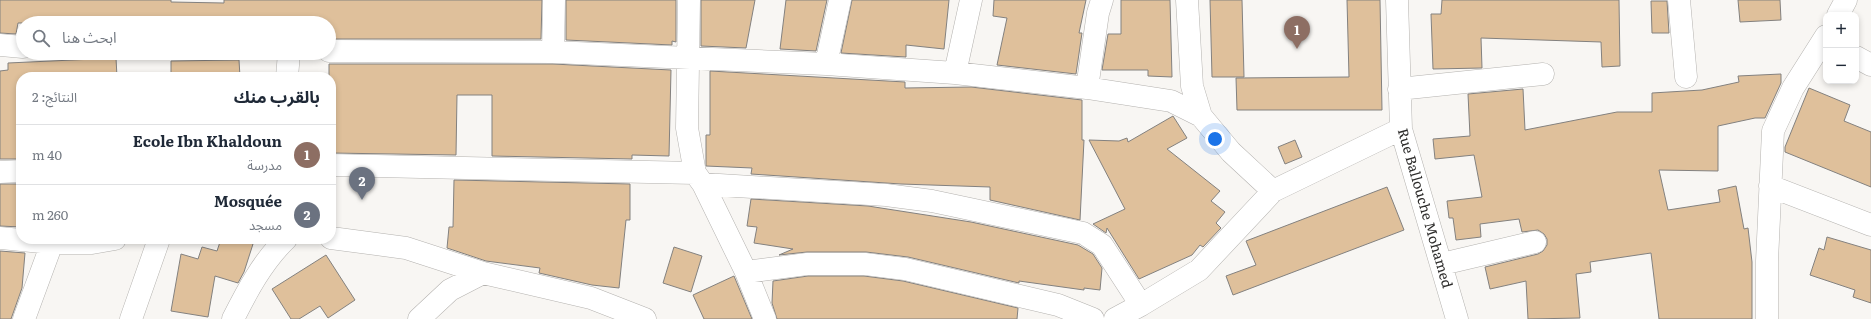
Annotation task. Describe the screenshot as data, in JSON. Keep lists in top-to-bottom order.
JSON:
{
  "streets": {
    "street": ["Rue Ballouche Mohamed"]
  },
  "page": {
    "map_buttons": ["+", "−"],
    "pins": ["1", "2"],
    "search": "ابحث هنا",
    "heading": ["بالقرب منك", "النتائج: 2"],
    "list": [
      {
        "mark": "1",
        "name": "Ecole Ibn Khaldoun",
        "note": "مدرسة",
        "value": "40 m"
      },
      {
        "mark": "2",
        "name": "Mosquée",
        "note": "مسجد",
        "value": "260 m"
      }
    ]
  }
}
